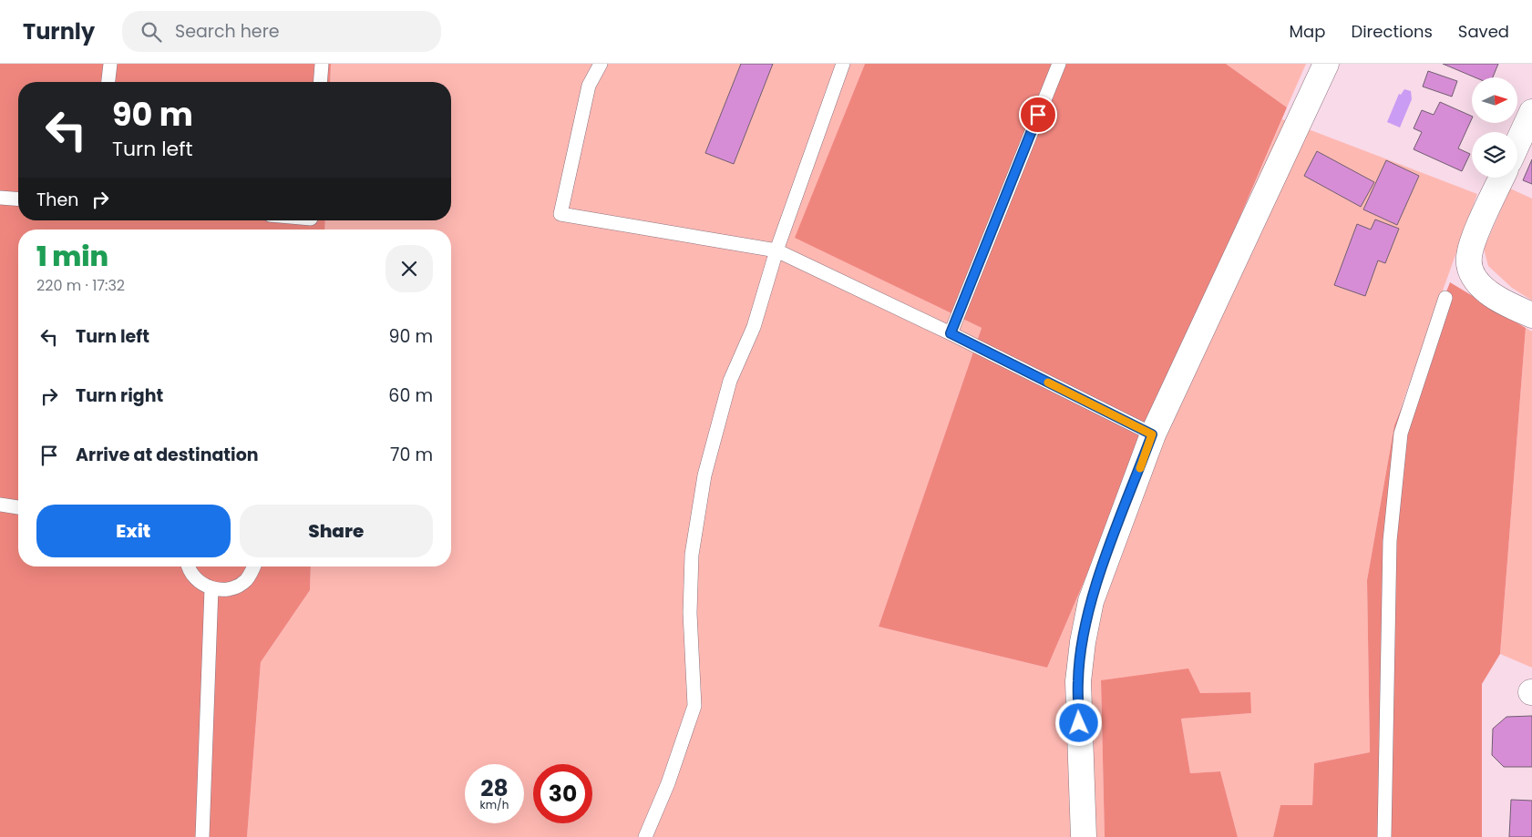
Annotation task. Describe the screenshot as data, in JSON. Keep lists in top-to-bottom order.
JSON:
{
  "north": "right",
  "page": {
    "header": "Turnly",
    "search": "Search here",
    "nav": ["Map", "Directions", "Saved"],
    "turn": ["90 m", "Turn left"],
    "then": "Then",
    "heading": ["1 min", "220 m · 17:32"],
    "list": [
      {
        "name": "Turn left",
        "value": "90 m"
      },
      {
        "name": "Turn right",
        "value": "60 m"
      },
      {
        "name": "Arrive at destination",
        "value": "70 m"
      }
    ],
    "buttons": ["Exit", "Share"],
    "speed": "28 km/h",
    "limit": "30"
  }
}
